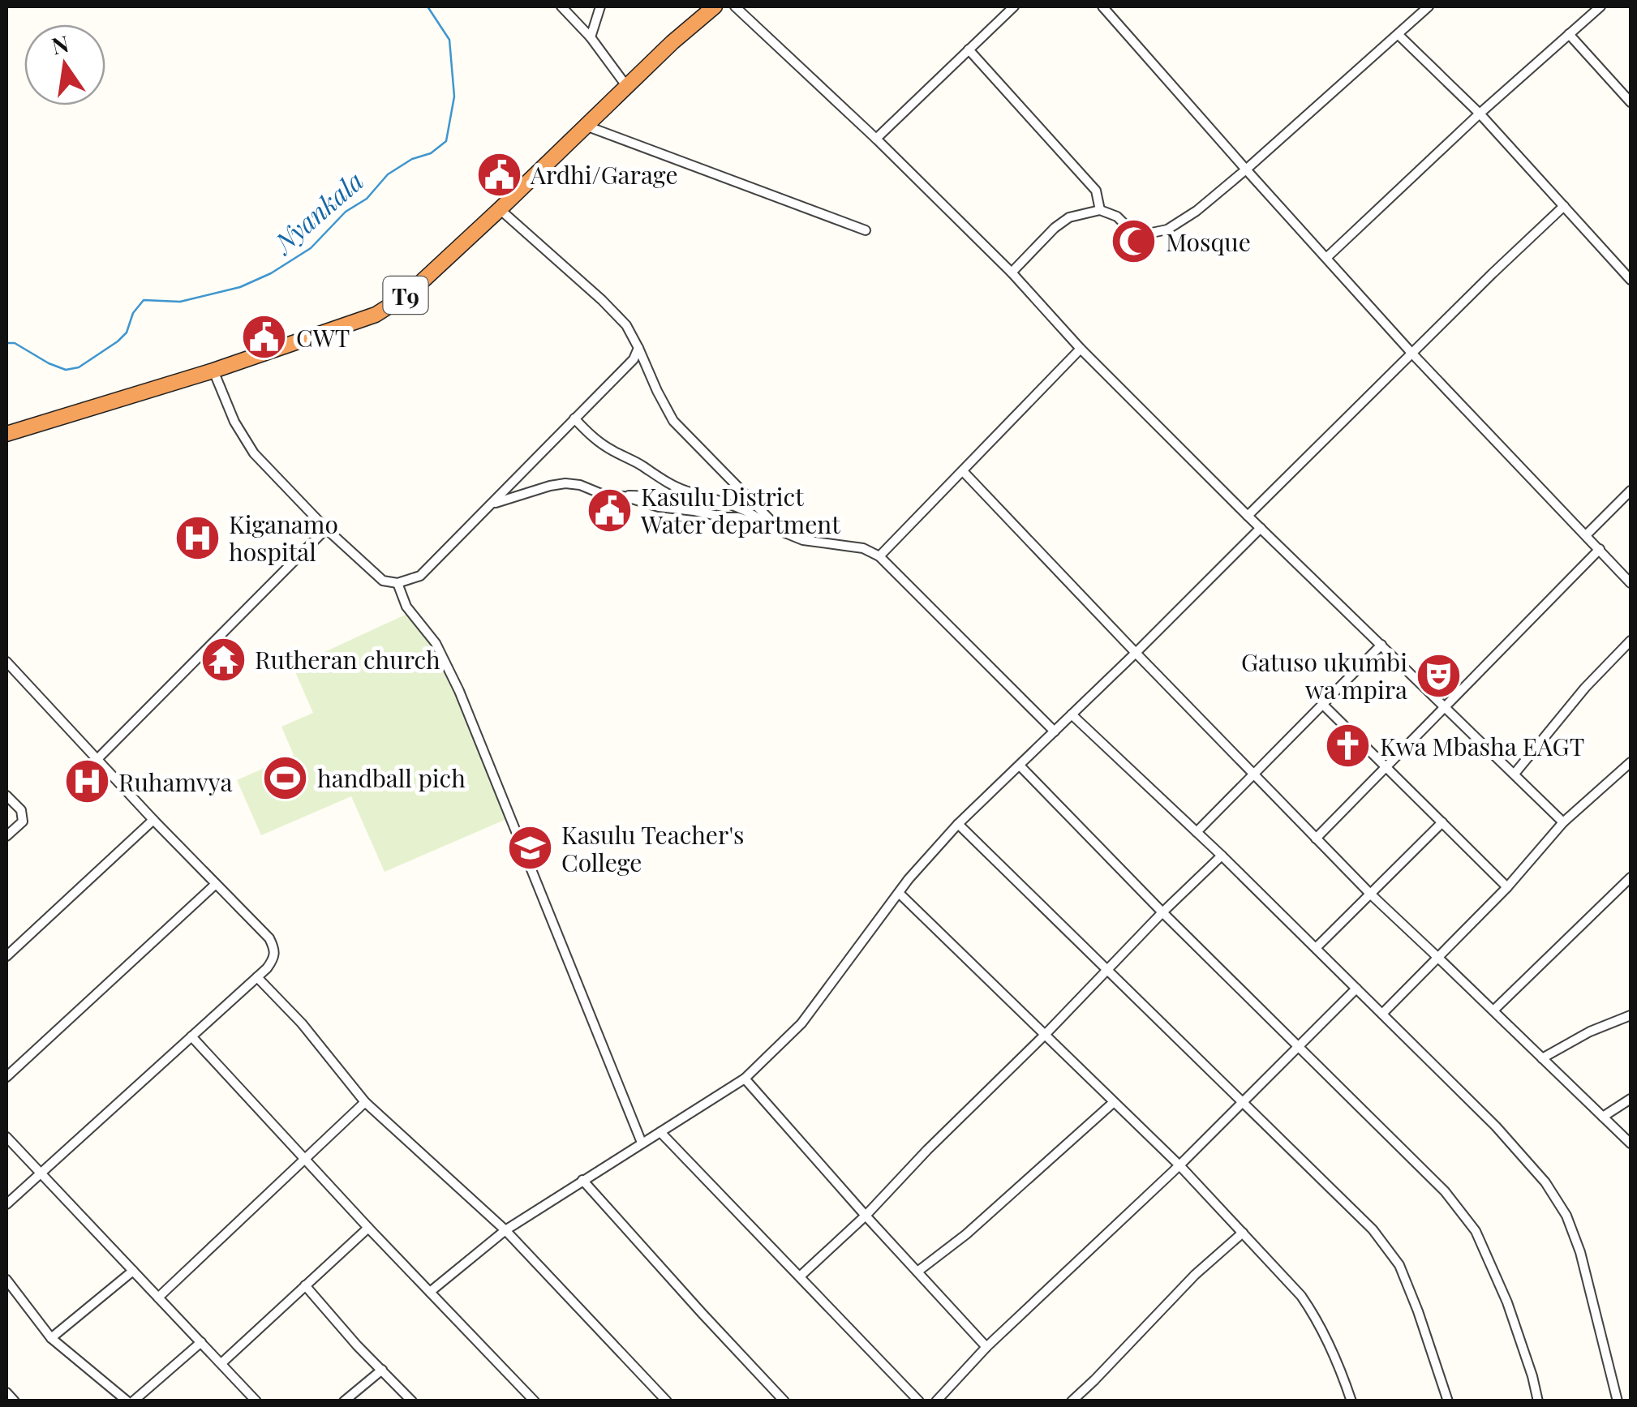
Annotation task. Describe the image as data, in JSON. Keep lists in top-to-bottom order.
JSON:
{
  "streets": {
    "highway": ["T9"]
  },
  "water": ["Nyankala"],
  "places": {
    "public building": ["Ardhi/Garage", "CWT", "Kasulu District Water department"],
    "mosque": ["Mosque"],
    "hospital": ["Kiganamo hospital", "Ruhamvya"],
    "temple": ["Rutheran church"],
    "theatre": ["Gatuso ukumbi wa mpira"],
    "church": ["Kwa Mbasha EAGT"],
    "sports": ["handball pich"],
    "school or university": ["Kasulu Teacher's College"]
  },
  "north": "top"
}
